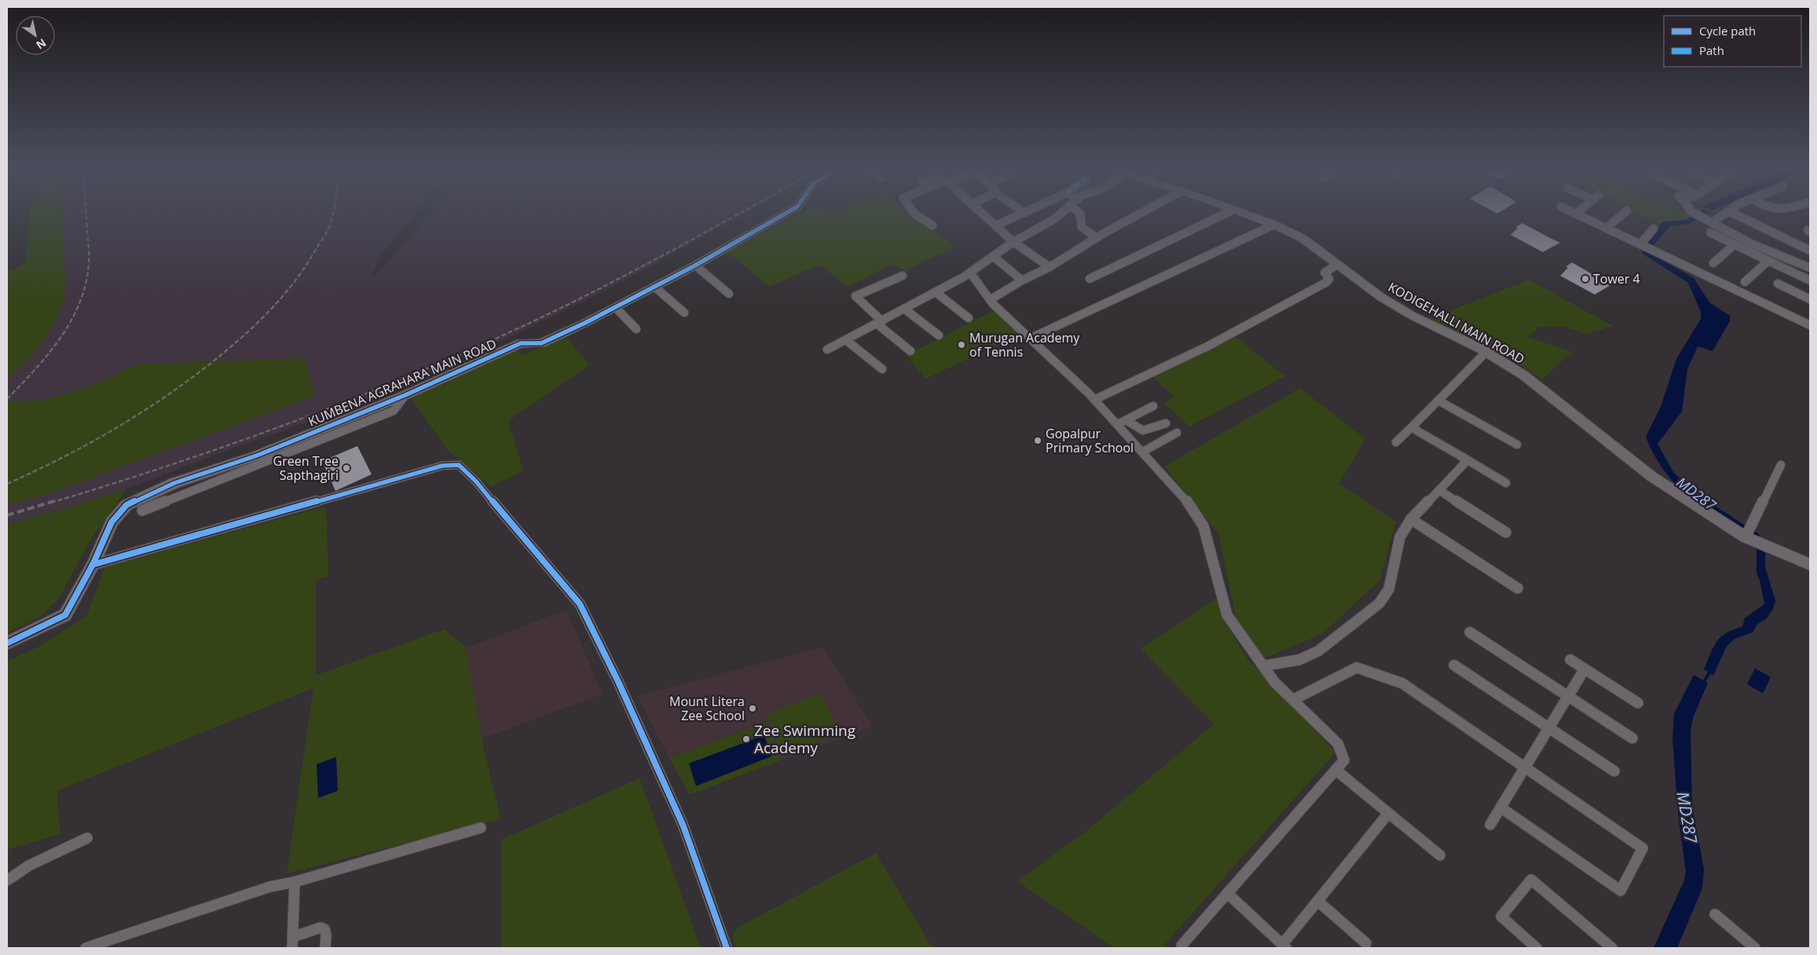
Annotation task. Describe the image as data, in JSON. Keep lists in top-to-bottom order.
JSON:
{
  "streets": {
    "street": ["KODIGEHALLI MAIN ROAD", "KUMBENA AGRAHARA MAIN ROAD"]
  },
  "water": ["MD287"],
  "places": [
    "Tower 4",
    "Murugan Academy of Tennis",
    "Gopalpur Primary School",
    "Green Tree Sapthagiri",
    "Mount Litera Zee School",
    "Zee Swimming Academy"
  ],
  "legend": ["Cycle path", "Path"],
  "north": "bottom right"
}
